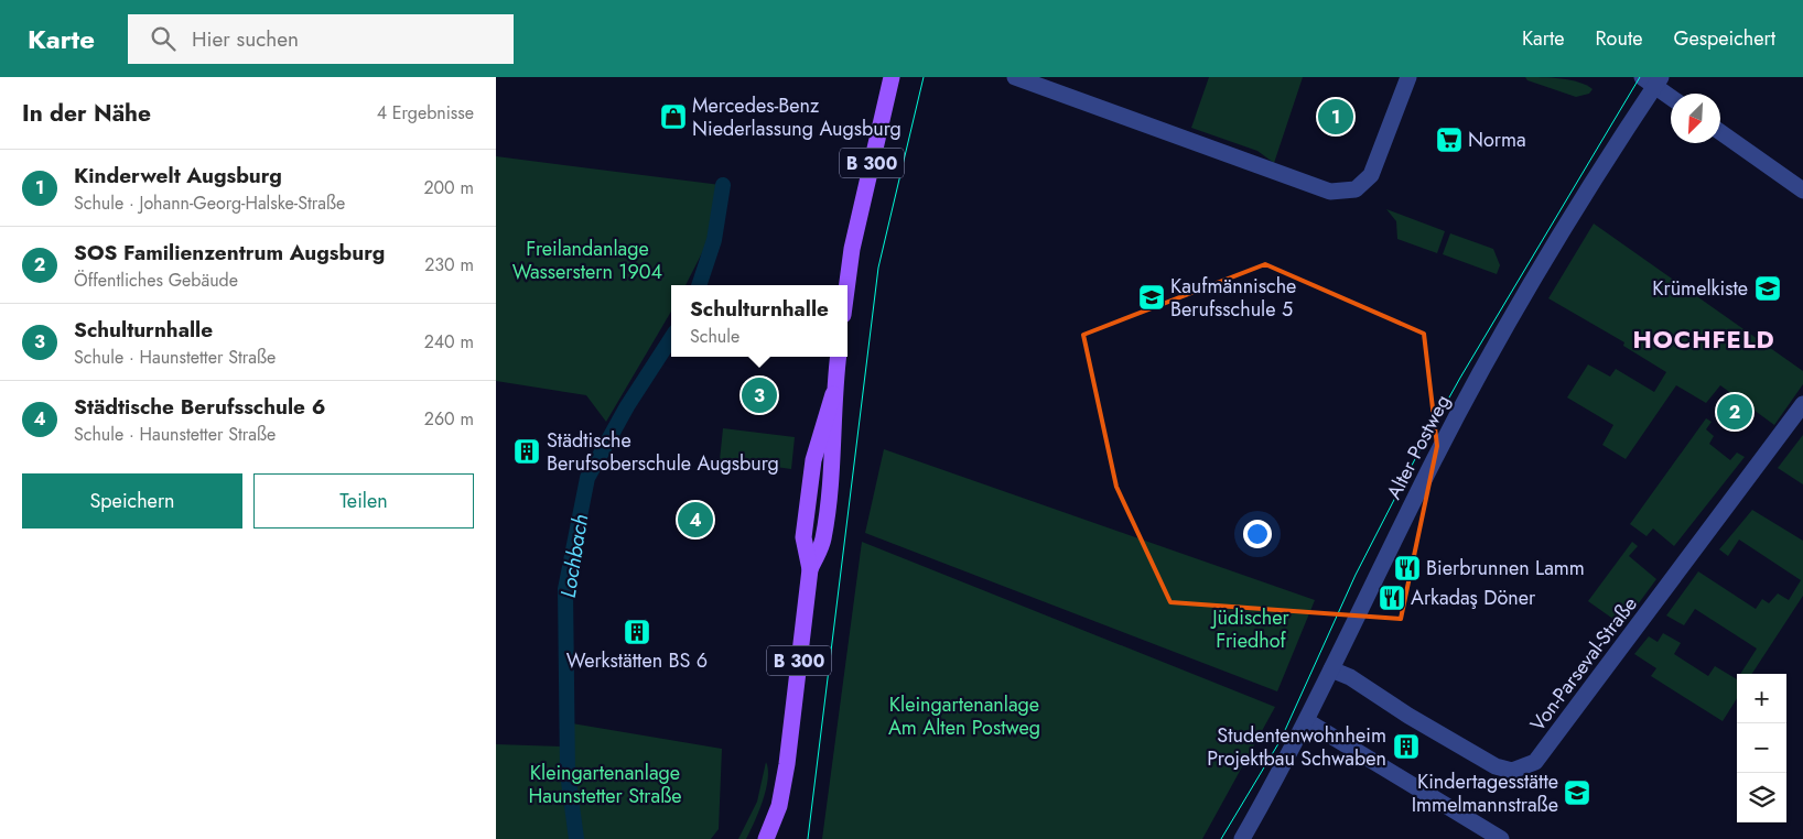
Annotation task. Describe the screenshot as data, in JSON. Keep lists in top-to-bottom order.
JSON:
{
  "streets": {
    "main road": ["B 300"],
    "street": ["Alter Postweg", "Von-Parseval-Straße"]
  },
  "crossings": [
    ["Alter Postweg", "Von-Parseval-Straße"]
  ],
  "districts": ["HOCHFELD"],
  "water": ["Lochbach"],
  "parks": [
    "Freilandanlage Wasserstern 1904",
    "Jüdischer Friedhof",
    "Kleingartenanlage Am Alten Postweg",
    "Kleingartenanlage Haunstetter Straße"
  ],
  "places": {
    "shop": ["Mercedes-Benz Niederlassung Augsburg"],
    "supermarket": ["Norma"],
    "school or university": ["Krümelkiste", "Kaufmännische Berufsschule 5", "Kindertagesstätte Immelmannstraße"],
    "building": ["Städtische Berufsoberschule Augsburg", "Werkstätten BS 6", "Studentenwohnheim Projektbau Schwaben"],
    "restaurant": ["Bierbrunnen Lamm", "Arkadaş Döner"]
  },
  "north": "bottom left",
  "page": {
    "header": "Karte",
    "search": "Hier suchen",
    "nav": ["Karte", "Route", "Gespeichert"],
    "heading": ["In der Nähe", "4 Ergebnisse"],
    "pins": [
      "1",
      "3",
      "2",
      "4"
    ],
    "list": [
      {
        "mark": "1",
        "name": "Kinderwelt Augsburg",
        "note": "Schule · Johann-Georg-Halske-Straße",
        "value": "200 m"
      },
      {
        "mark": "2",
        "name": "SOS Familienzentrum Augsburg",
        "note": "Öffentliches Gebäude",
        "value": "230 m"
      },
      {
        "mark": "3",
        "name": "Schulturnhalle",
        "note": "Schule · Haunstetter Straße",
        "value": "240 m"
      },
      {
        "mark": "4",
        "name": "Städtische Berufsschule 6",
        "note": "Schule · Haunstetter Straße",
        "value": "260 m"
      }
    ],
    "popup": ["Schulturnhalle", "Schule"],
    "buttons": ["Speichern", "Teilen"],
    "map_buttons": ["+", "−"]
  }
}
